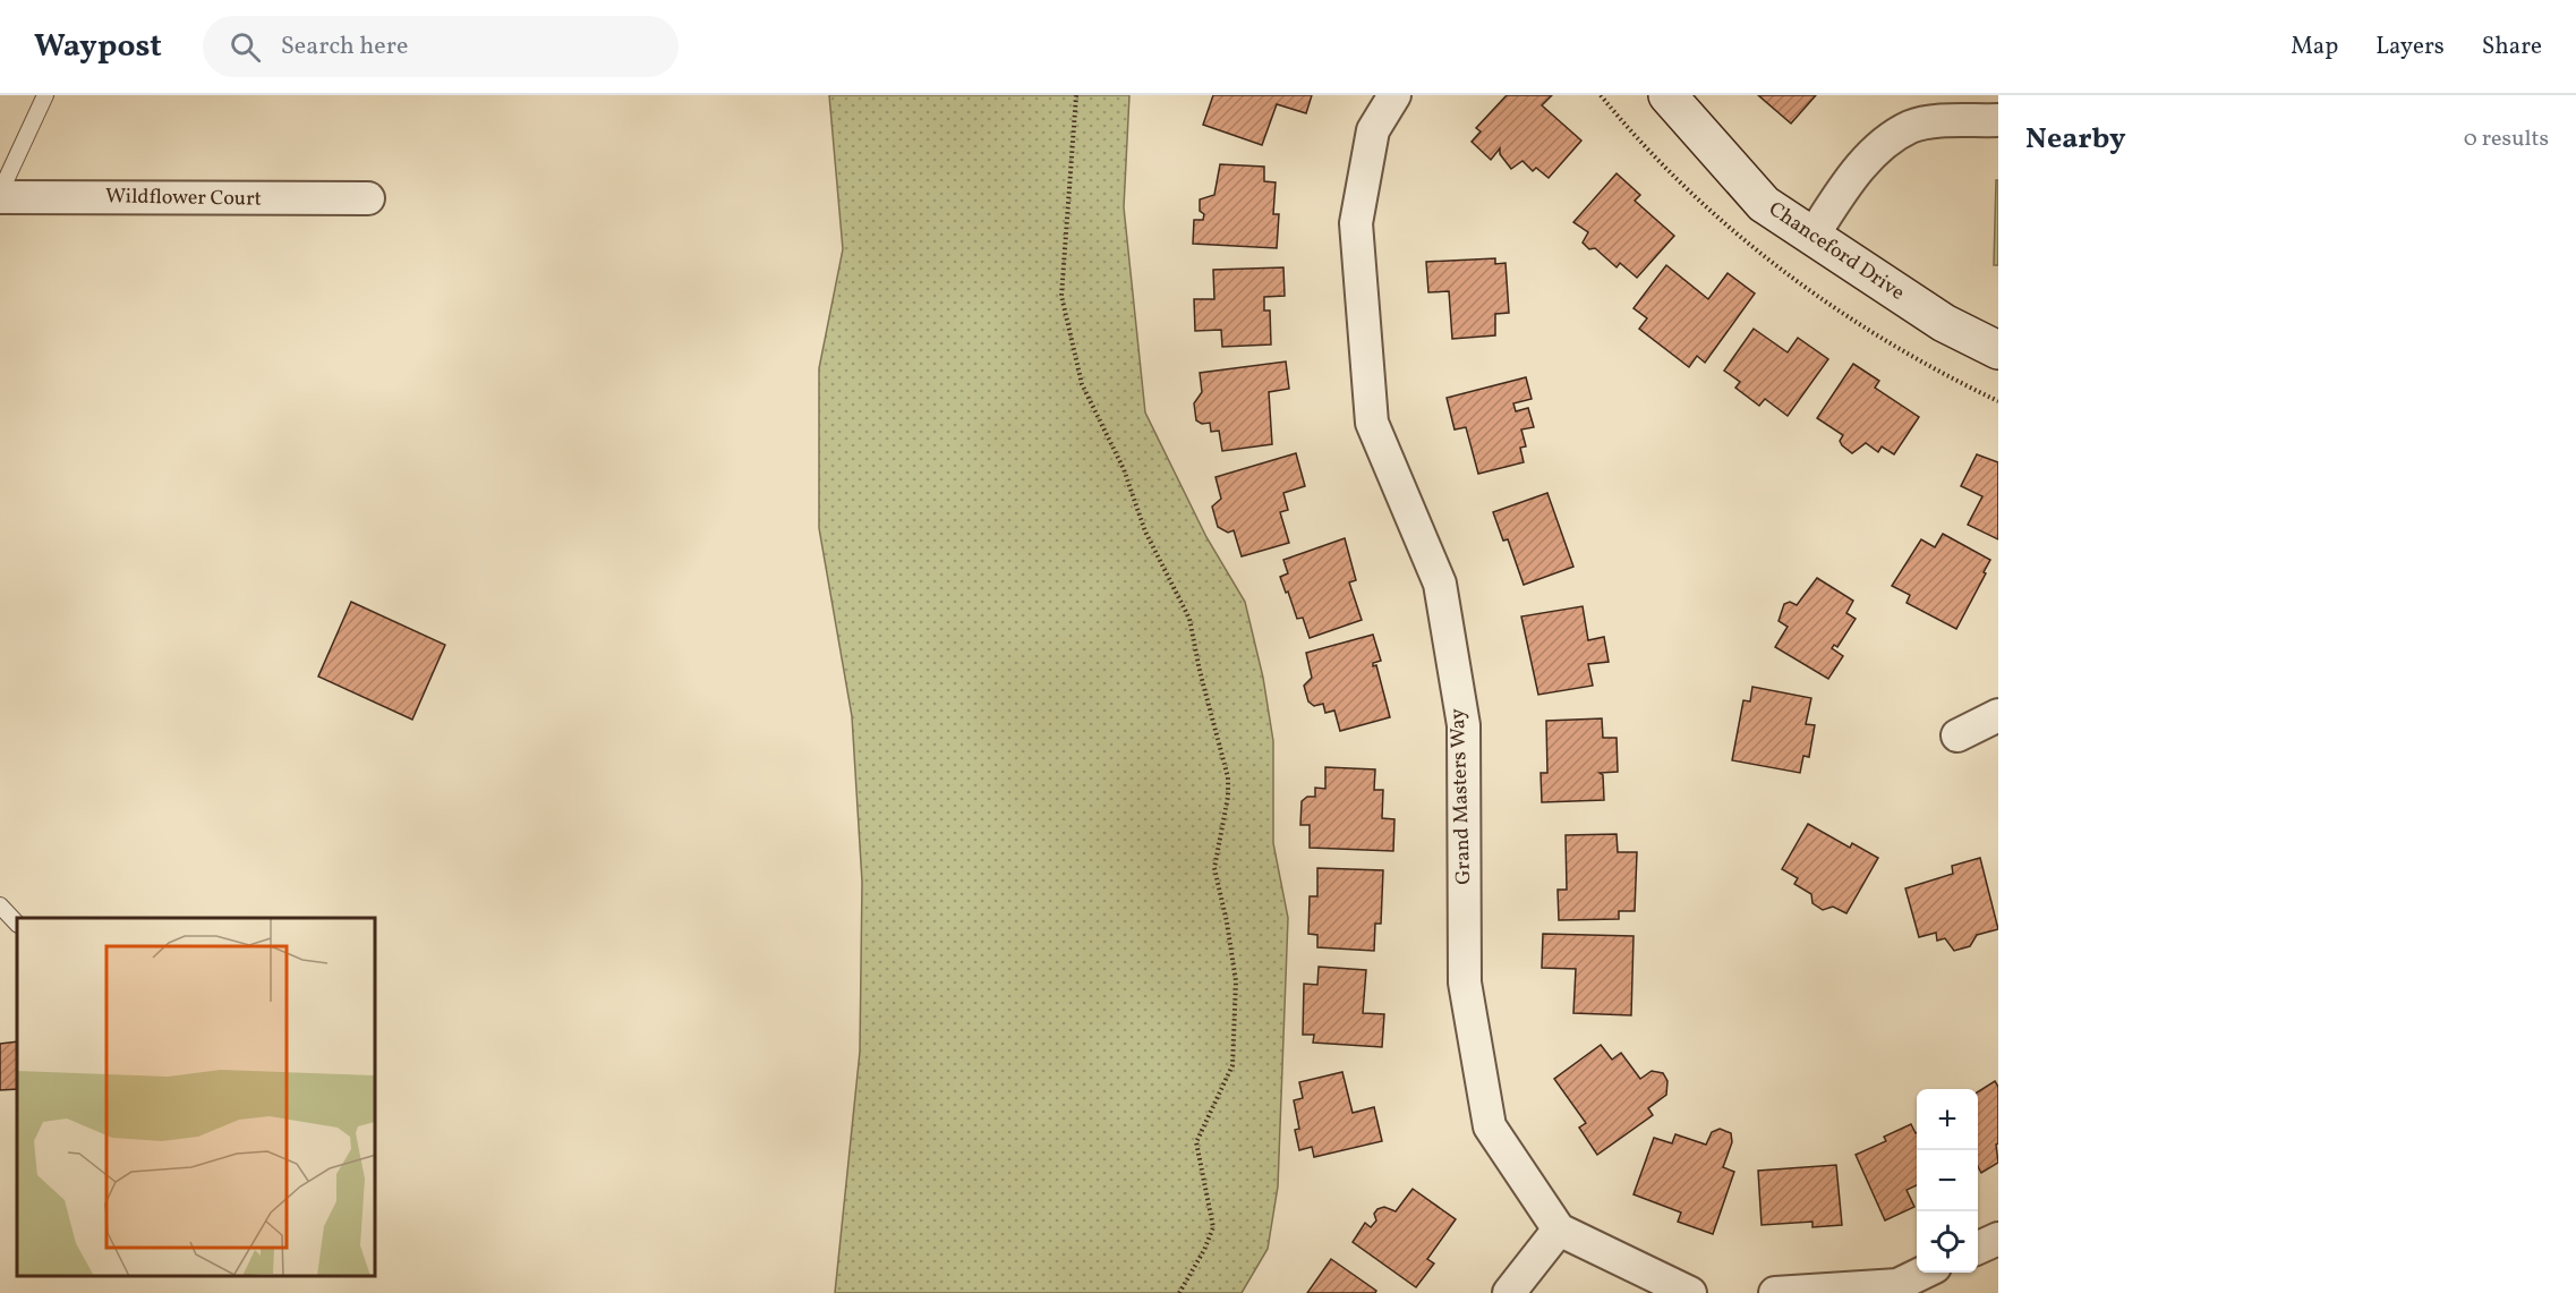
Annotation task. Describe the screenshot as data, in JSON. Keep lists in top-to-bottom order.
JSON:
{
  "streets": {
    "street": ["Wildflower Court", "Chanceford Drive", "Grand Masters Way"]
  },
  "page": {
    "header": "Waypost",
    "search": "Search here",
    "nav": ["Map", "Layers", "Share"],
    "heading": ["Nearby", "0 results"],
    "map_buttons": ["+", "−"]
  }
}
